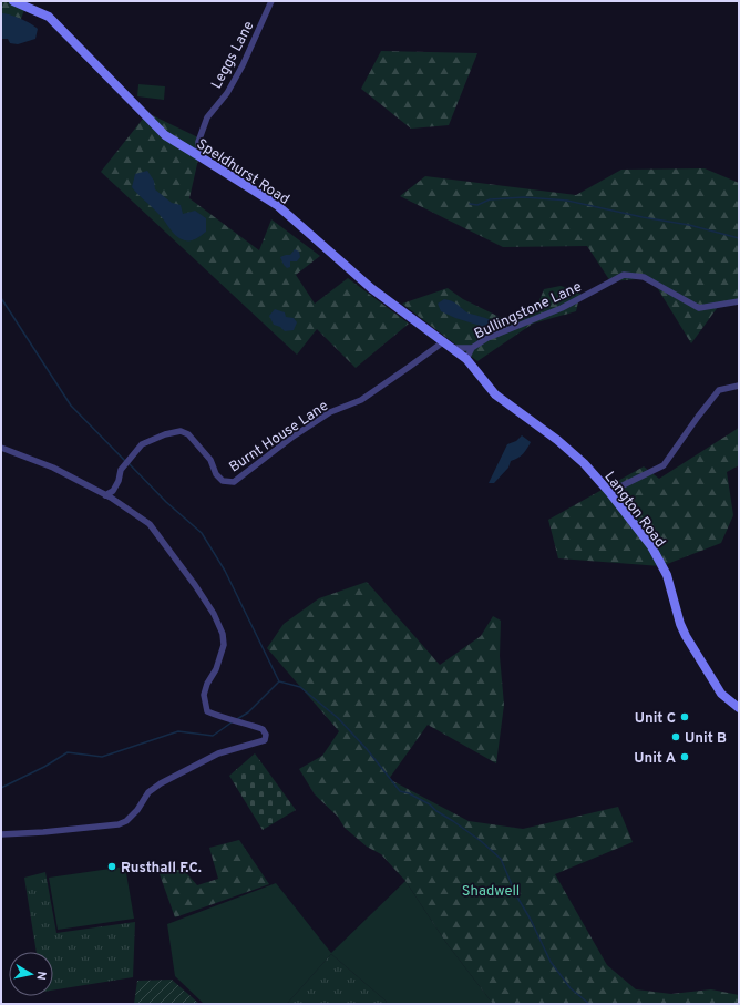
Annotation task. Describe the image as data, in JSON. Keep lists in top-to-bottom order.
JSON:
{
  "streets": {
    "street": [
      "Leggs Lane",
      "Speldhurst Road",
      "Bullingstone Lane",
      "Burnt House Lane",
      "Langton Road"
    ]
  },
  "crossings": [
    ["Leggs Lane", "Speldhurst Road"],
    ["Speldhurst Road", "Bullingstone Lane"],
    ["Speldhurst Road", "Burnt House Lane"],
    ["Speldhurst Road", "Langton Road"],
    ["Bullingstone Lane", "Langton Road"]
  ],
  "parks": ["Shadwell"],
  "places": [
    "Unit C",
    "Unit B",
    "Unit A",
    "Rusthall F.C."
  ],
  "north": "right"
}
